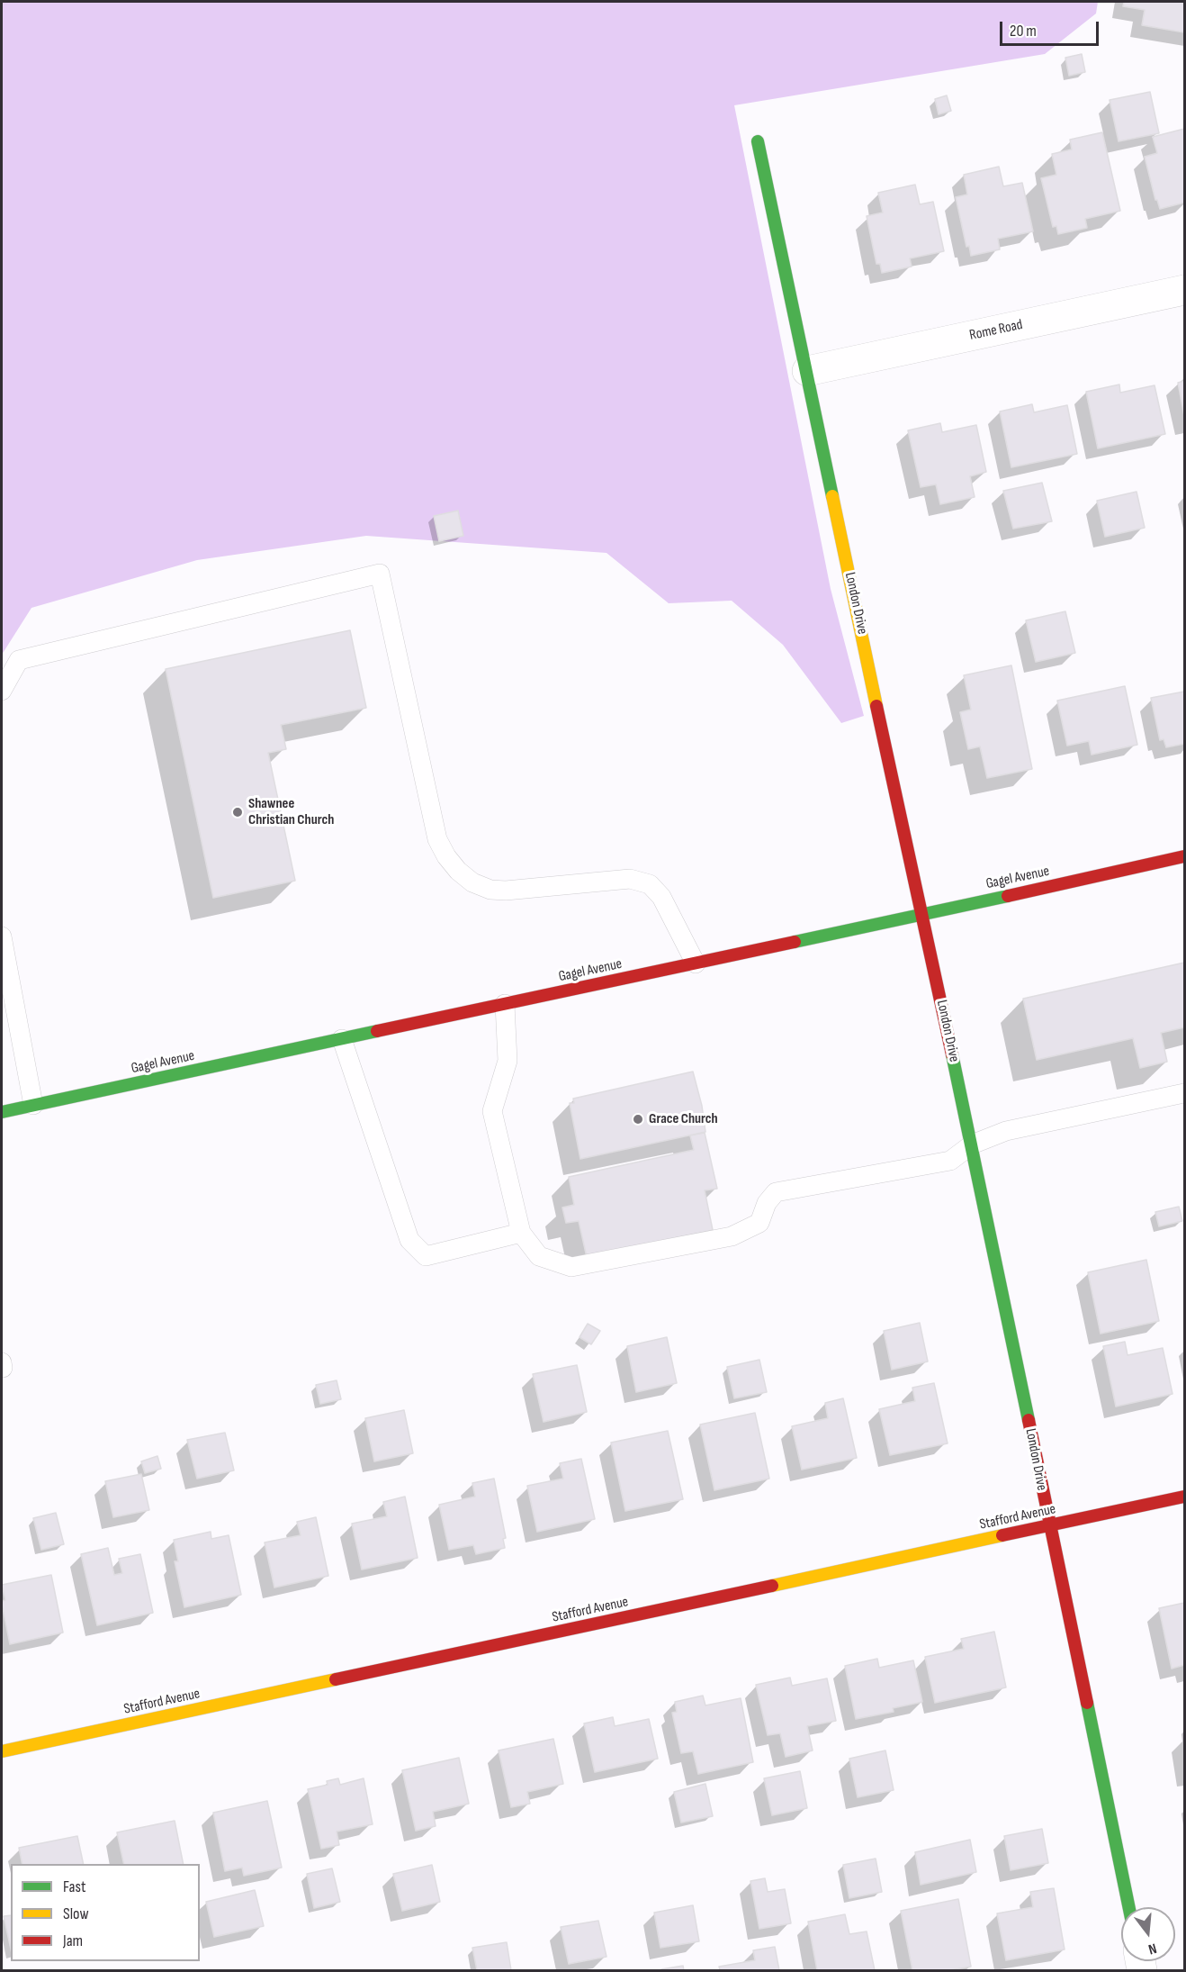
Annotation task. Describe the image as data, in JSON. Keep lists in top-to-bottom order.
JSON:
{
  "streets": {
    "street": [
      "Rome Road",
      "London Drive",
      "Gagel Avenue",
      "Stafford Avenue"
    ]
  },
  "crossings": [
    ["Rome Road", "London Drive"],
    ["London Drive", "Gagel Avenue"],
    ["London Drive", "Stafford Avenue"]
  ],
  "places": ["Shawnee Christian Church", "Grace Church"],
  "legend": ["Fast", "Slow", "Jam"],
  "scale_bar": "20 m",
  "north": "bottom"
}
